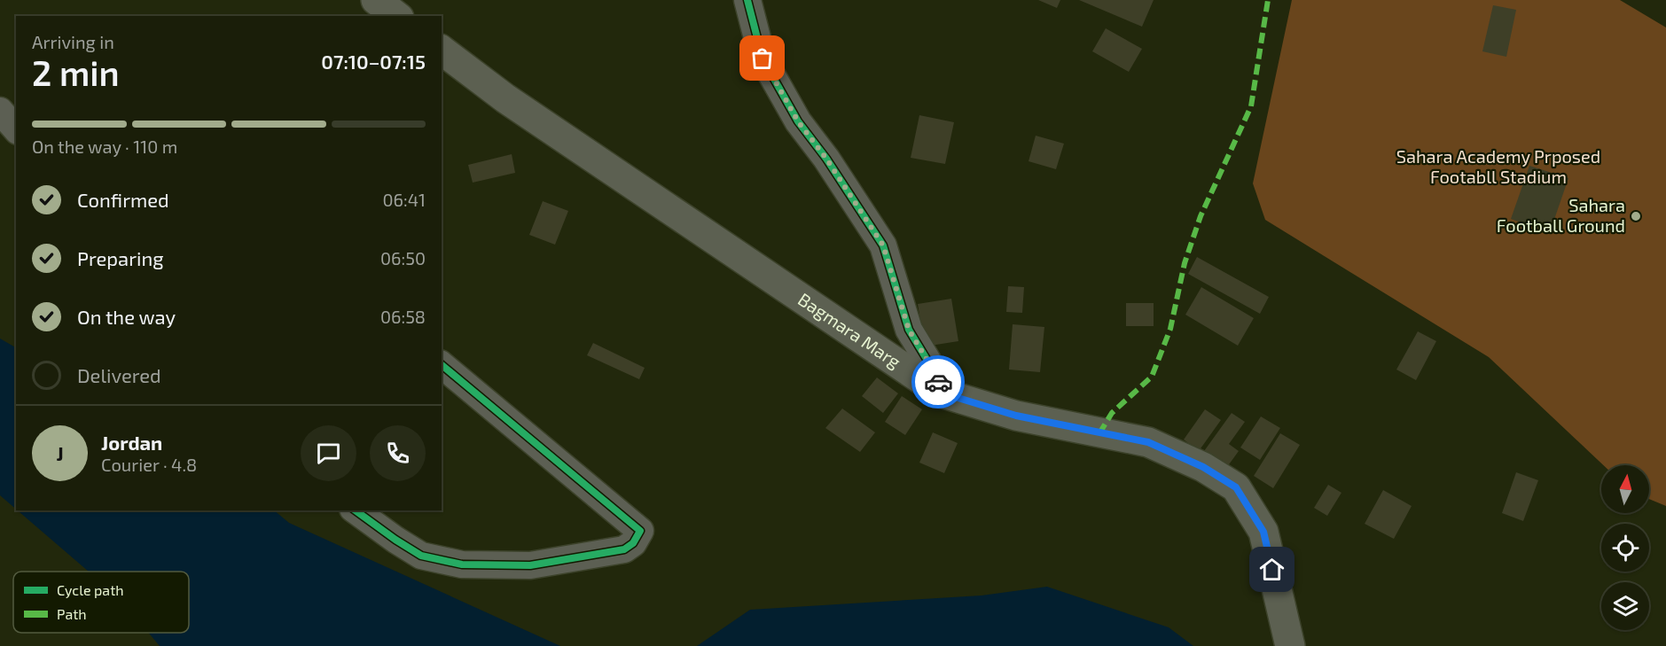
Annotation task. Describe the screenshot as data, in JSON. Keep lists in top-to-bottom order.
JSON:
{
  "streets": {
    "main road": ["Bagmara Marg"]
  },
  "parks": ["Sahara Academy Prposed Footabll Stadium"],
  "places": ["Sahara Football Ground"],
  "legend": ["Cycle path", "Path"],
  "north": "top",
  "page": {
    "heading": ["2 min", "Arriving in", "07:10–07:15"],
    "panel": ["Jordan", "Courier · 4.8"],
    "bar": "On the way · 110 m",
    "list": [
      ["Confirmed", "06:41"],
      ["Preparing", "06:50"],
      ["On the way", "06:58"],
      "Delivered"
    ],
    "round": "J"
  }
}
